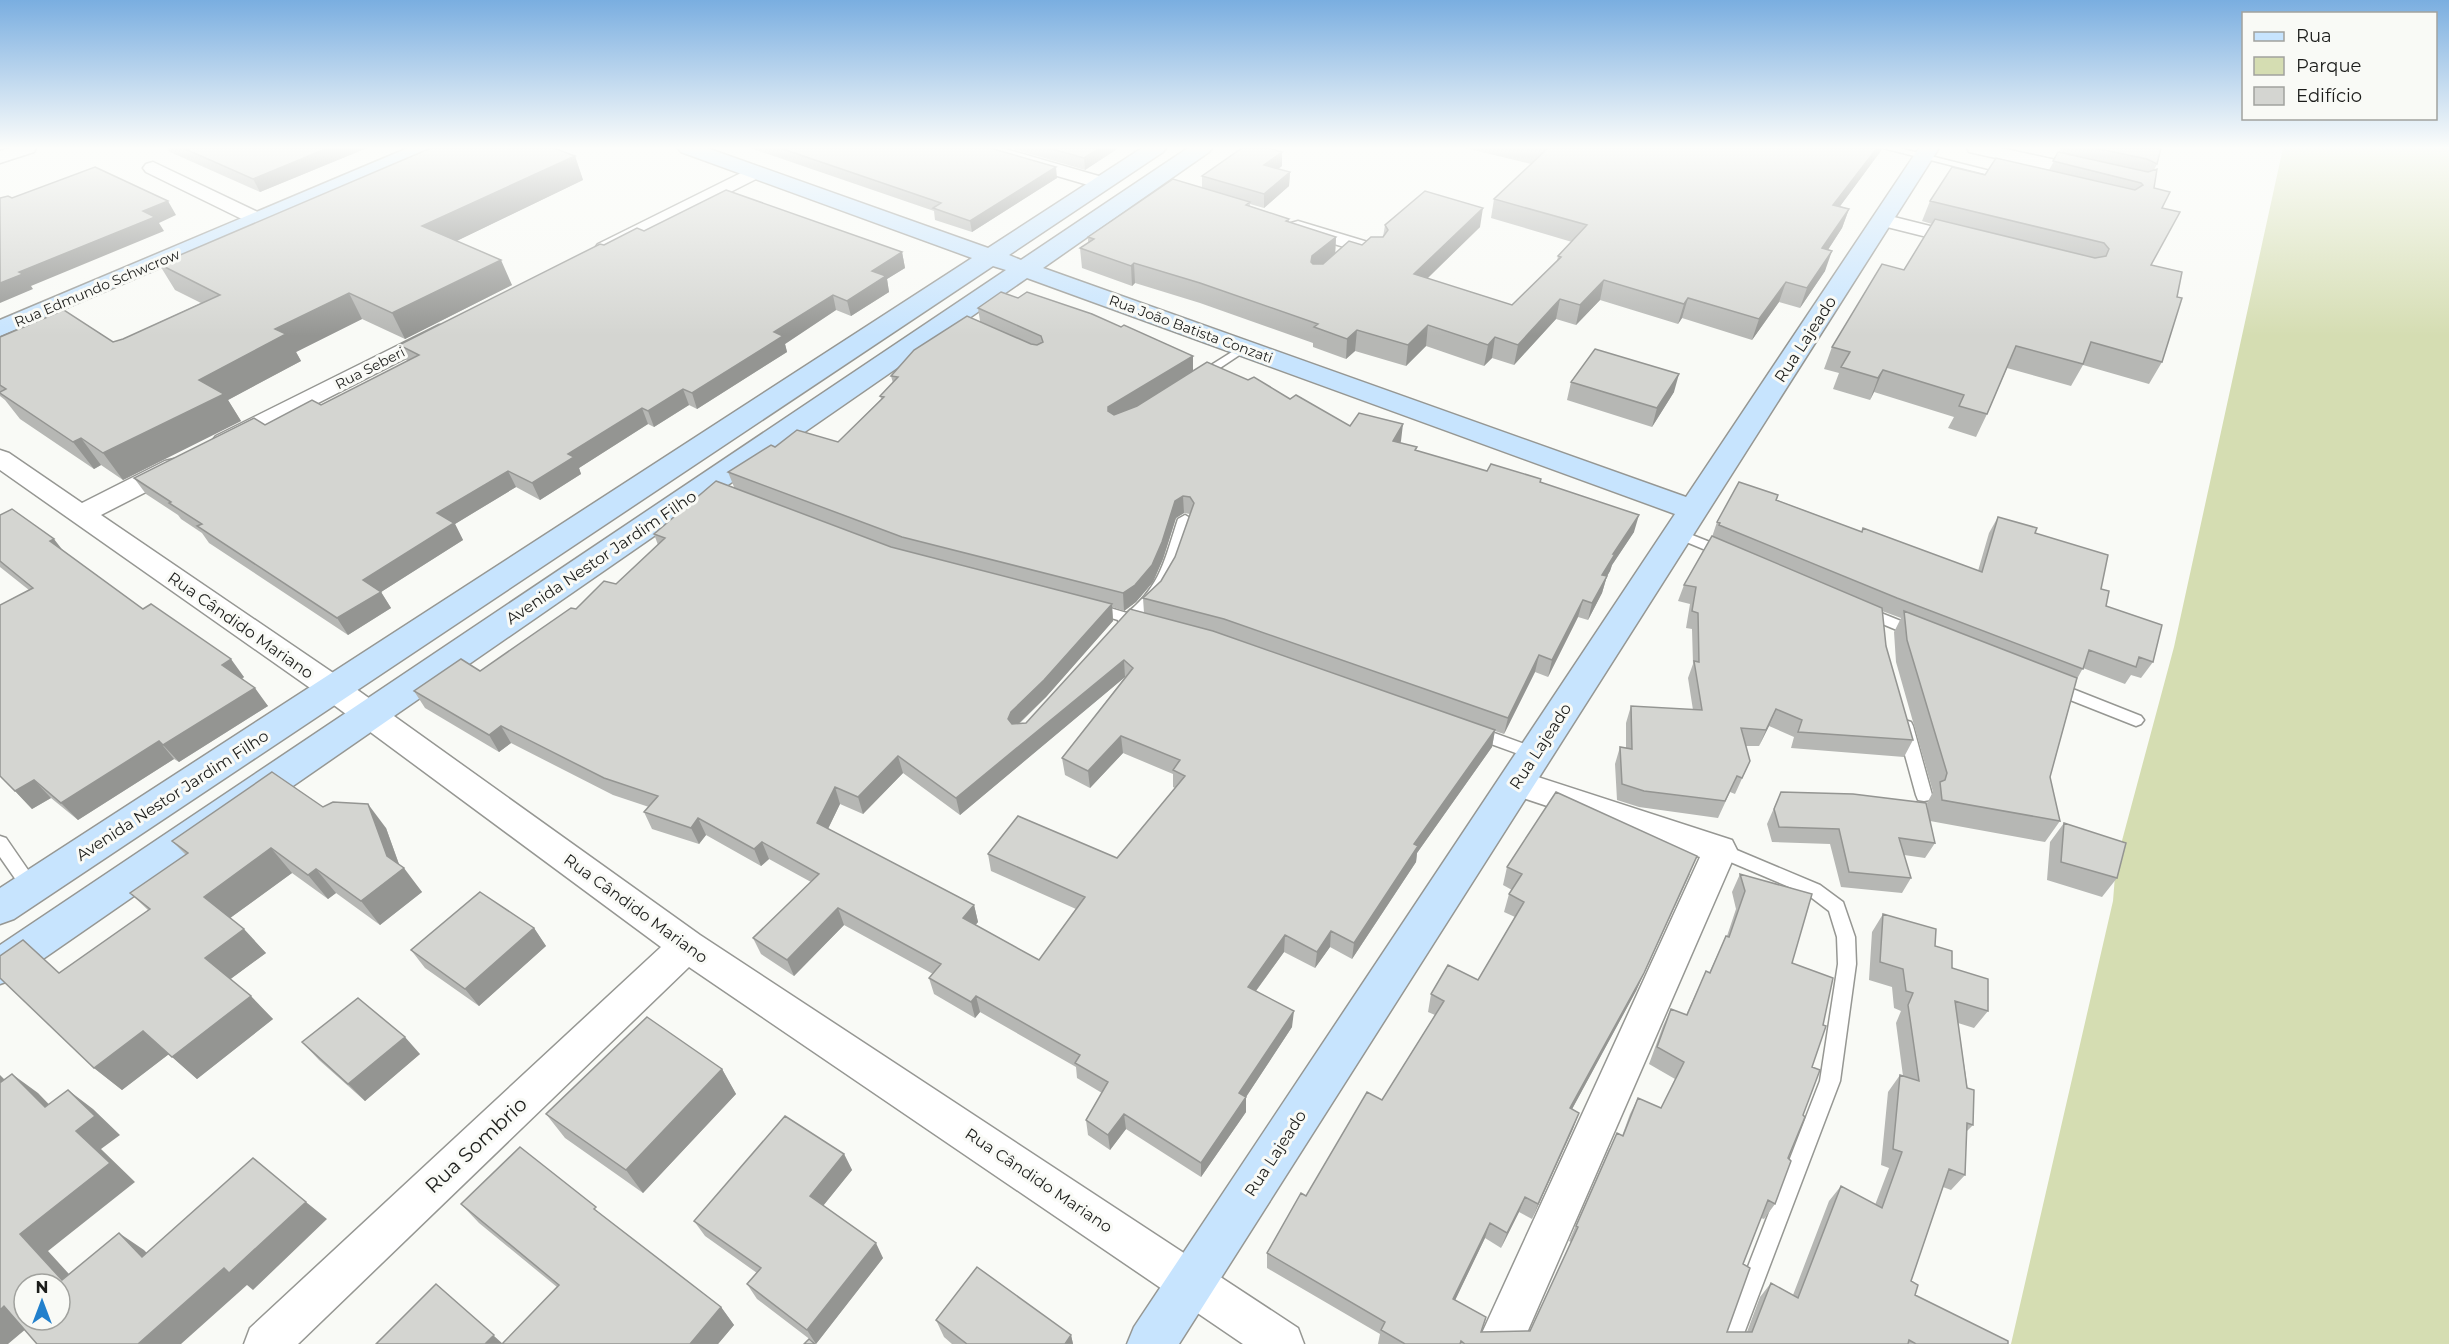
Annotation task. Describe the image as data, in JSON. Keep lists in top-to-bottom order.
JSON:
{
  "streets": {
    "street": [
      "Rua Edmundo Schwcrow",
      "Rua João Batista Conzati",
      "Rua Lajeado",
      "Rua Seberi",
      "Avenida Nestor Jardim Filho",
      "Rua Cândido Mariano",
      "Rua Sombrio"
    ]
  },
  "crossings": [
    ["Rua João Batista Conzati", "Rua Lajeado"],
    ["Rua João Batista Conzati", "Avenida Nestor Jardim Filho"],
    ["Rua Lajeado", "Rua Cândido Mariano"],
    ["Rua Seberi", "Rua Cândido Mariano"],
    ["Avenida Nestor Jardim Filho", "Rua Cândido Mariano"],
    ["Rua Cândido Mariano", "Rua Sombrio"]
  ],
  "legend": ["Rua", "Parque", "Edifício"],
  "north": "top"
}
